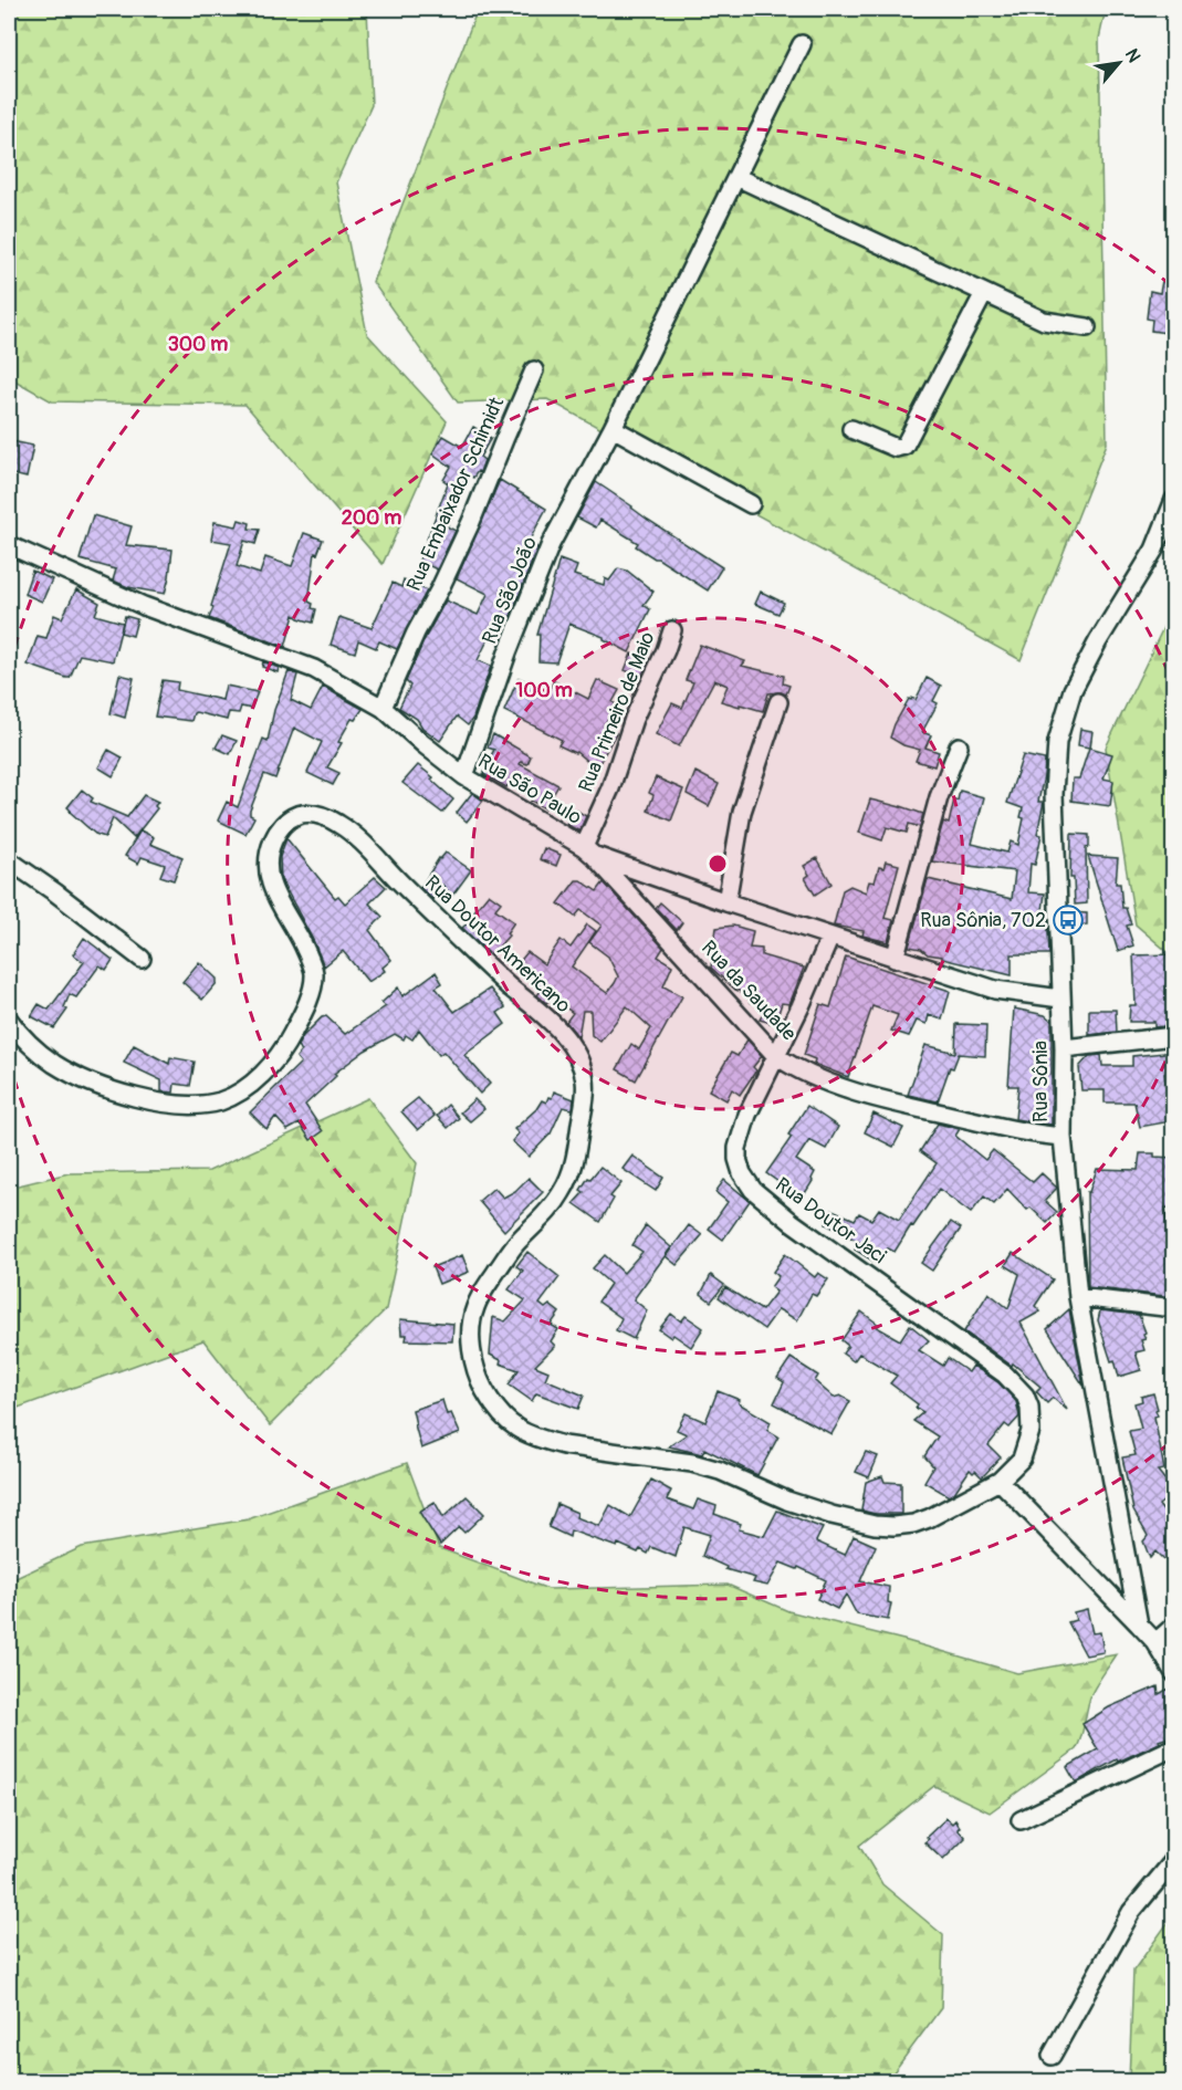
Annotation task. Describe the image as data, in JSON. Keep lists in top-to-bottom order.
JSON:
{
  "streets": {
    "street": [
      "Rua Embaixador Schimidt",
      "Rua São João",
      "Rua Primeiro de Maio",
      "Rua São Paulo",
      "Rua Doutor Americano",
      "Rua da Saudade",
      "Rua Sônia",
      "Rua Doutor Jaci"
    ]
  },
  "crossings": [
    ["Rua Embaixador Schimidt", "Rua São Paulo"],
    ["Rua São João", "Rua São Paulo"],
    ["Rua Primeiro de Maio", "Rua São Paulo"],
    ["Rua Primeiro de Maio", "Rua da Saudade"],
    ["Rua São Paulo", "Rua da Saudade"],
    ["Rua São Paulo", "Rua Sônia"],
    ["Rua São Paulo", "Rua Doutor Jaci"],
    ["Rua Doutor Americano", "Rua Doutor Jaci"],
    ["Rua da Saudade", "Rua Sônia"],
    ["Rua da Saudade", "Rua Doutor Jaci"]
  ],
  "places": {
    "bus stop": ["Rua Sônia, 702"]
  },
  "north": "top right",
  "rings": ["300 m", "200 m", "100 m"]
}
